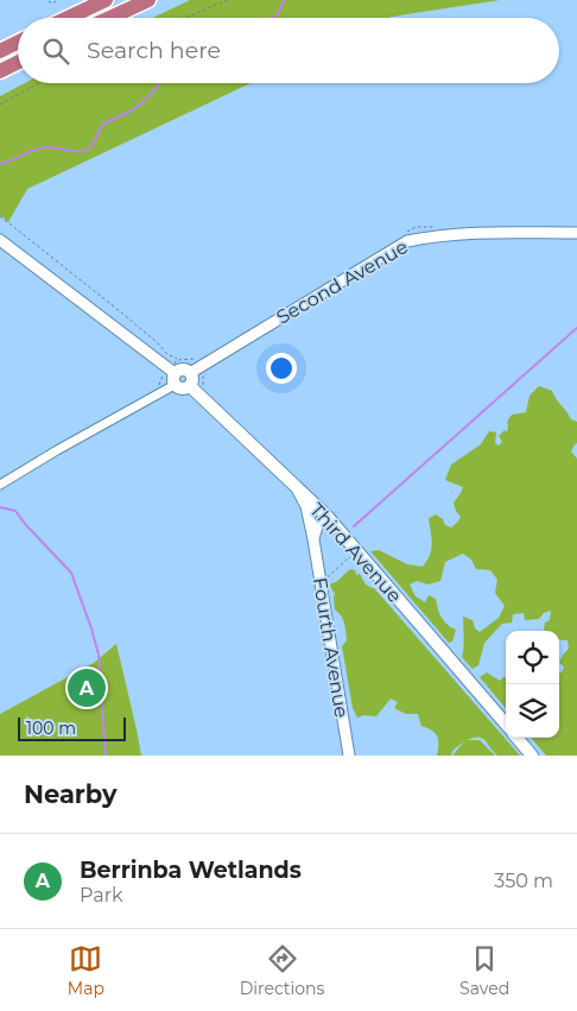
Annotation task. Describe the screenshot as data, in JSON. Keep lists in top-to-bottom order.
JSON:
{
  "streets": {
    "main road": ["Third Avenue"],
    "street": ["Second Avenue", "Fourth Avenue"]
  },
  "crossings": [
    ["Second Avenue", "Third Avenue"],
    ["Third Avenue", "Fourth Avenue"]
  ],
  "scale_bar": "100 m",
  "page": {
    "search": "Search here",
    "pins": "A",
    "scale": "100 m",
    "heading": "Nearby",
    "list": [
      {
        "mark": "A",
        "name": "Berrinba Wetlands",
        "note": "Park",
        "value": "350 m"
      }
    ],
    "nav": ["Map", "Directions", "Saved"]
  }
}
